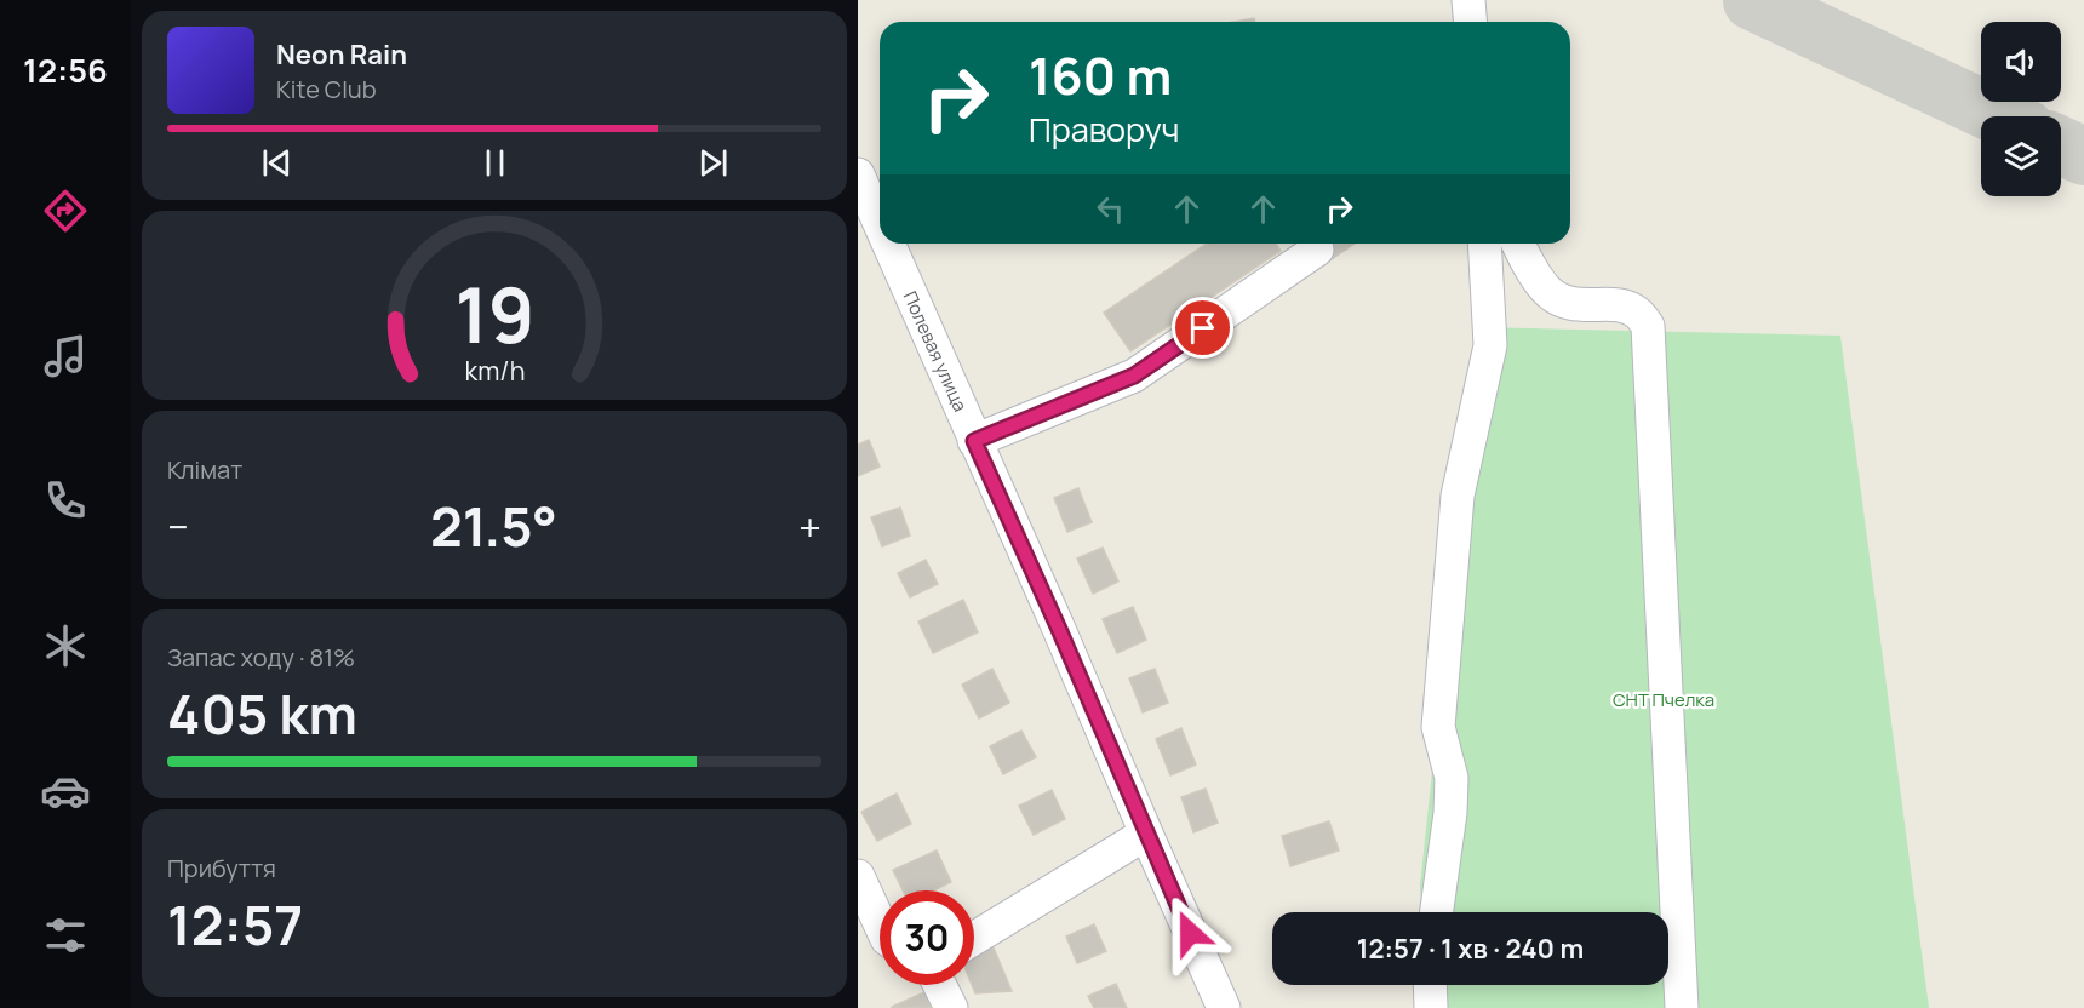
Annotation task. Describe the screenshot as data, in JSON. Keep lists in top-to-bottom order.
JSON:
{
  "streets": {
    "street": ["Полевая улица"]
  },
  "parks": ["СНТ Пчелка"],
  "page": {
    "tabs": "12:56",
    "turn": ["160 m", "Праворуч"],
    "song": ["Neon Rain", "Kite Club"],
    "tile": [
      "Клімат",
      ["Запас ходу · 81%", "405 km"],
      ["Прибуття", "12:57"]
    ],
    "heat": ["−", "21.5°", "+"],
    "limit": "30",
    "trip": "12:57 · 1 хв · 240 m",
    "gauge": ["19", "km/h"]
  }
}
